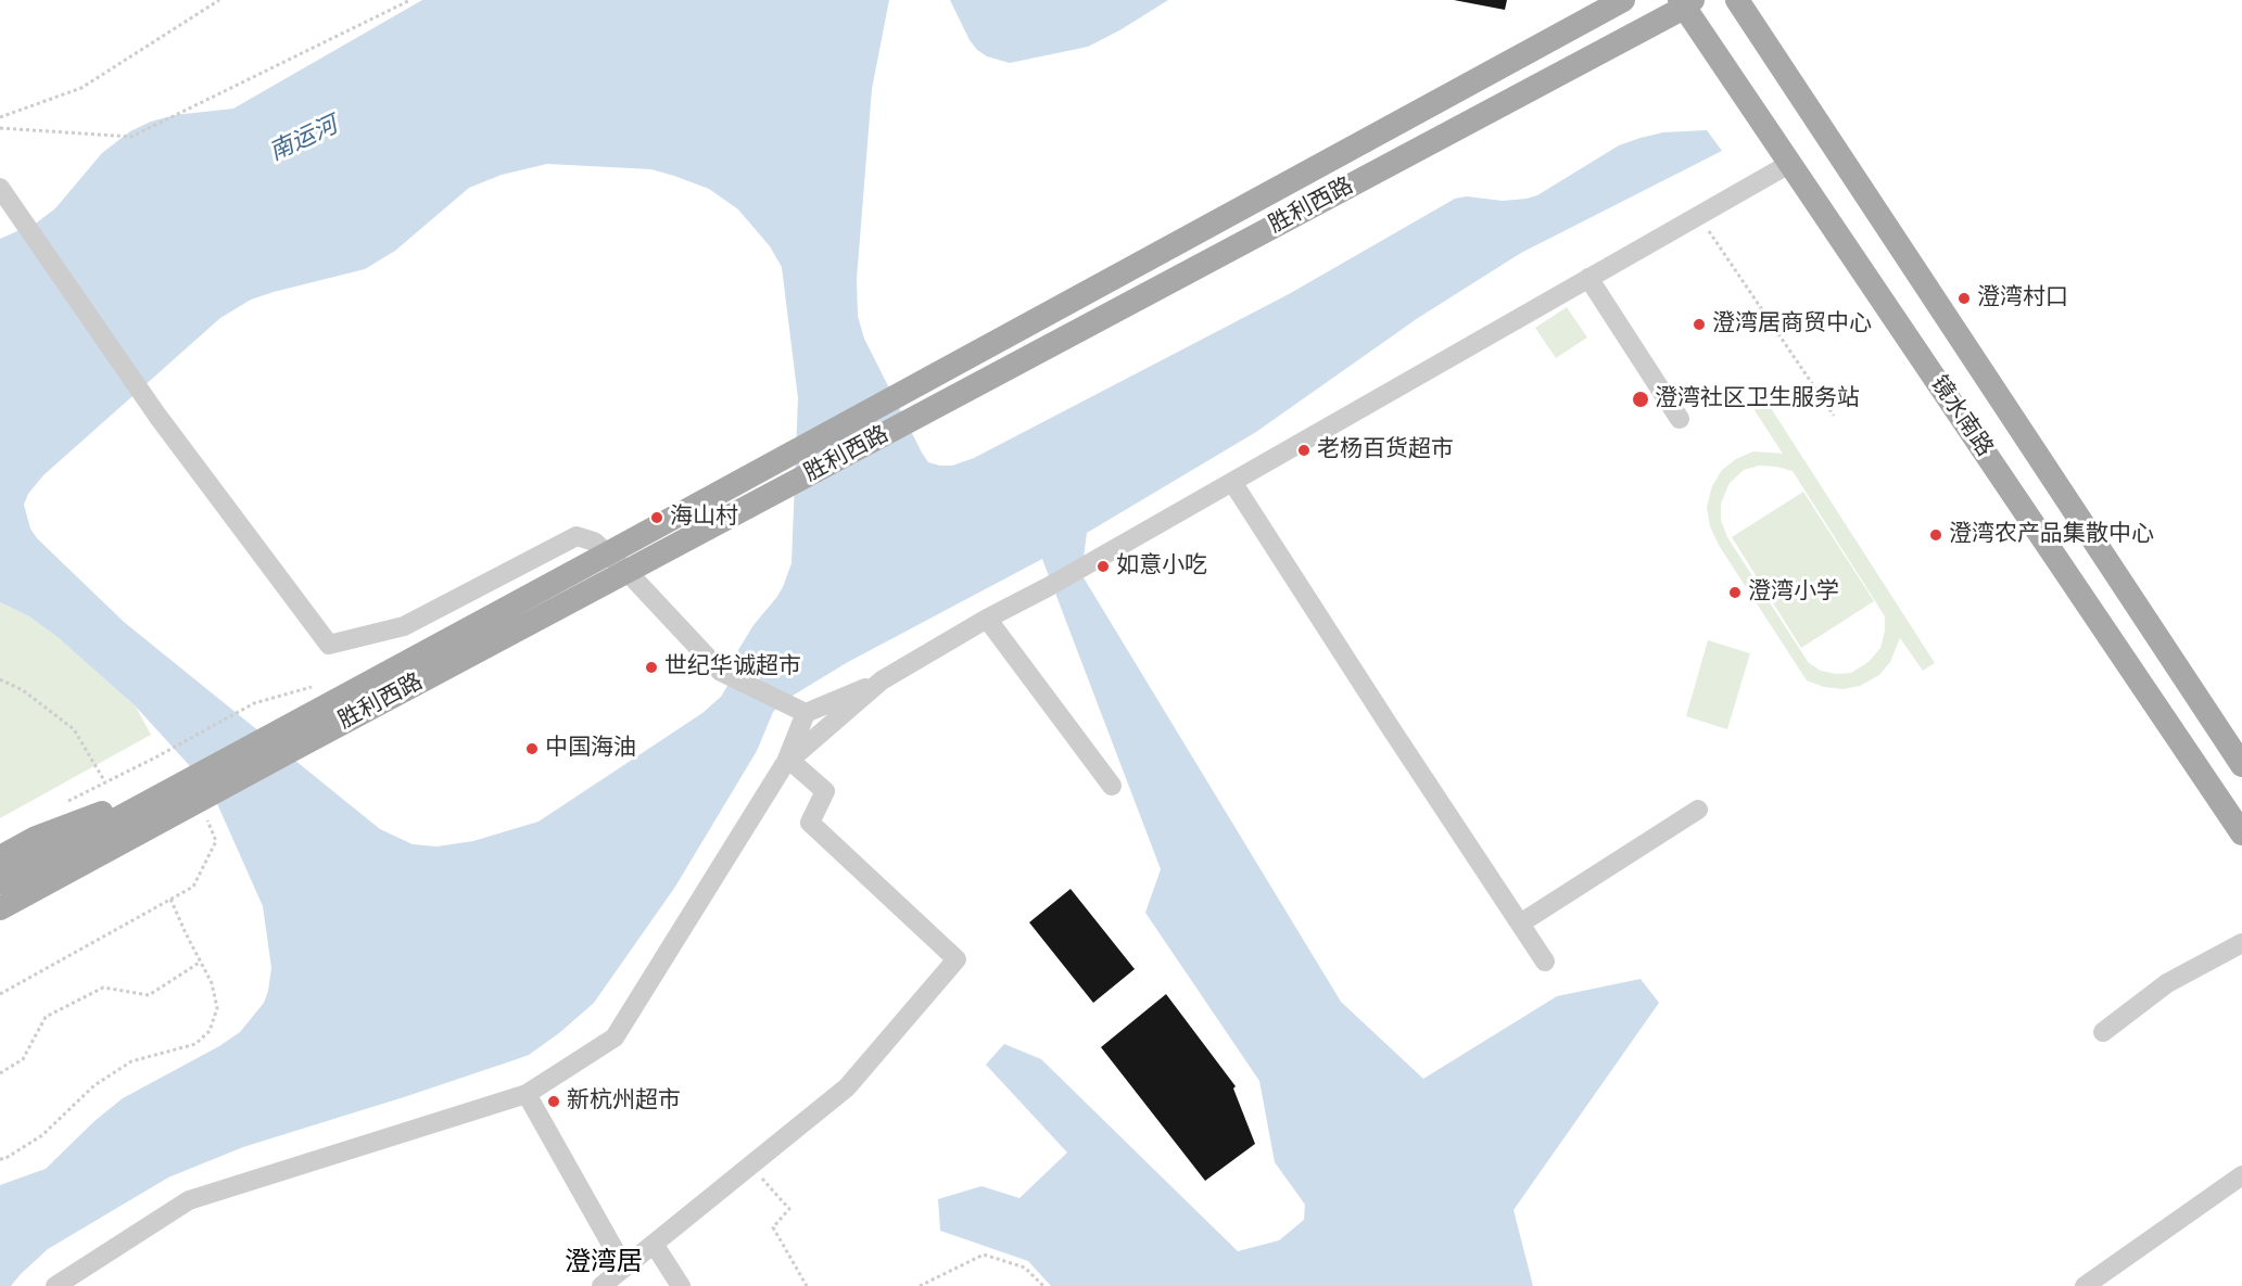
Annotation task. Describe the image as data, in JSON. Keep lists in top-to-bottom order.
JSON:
{
  "streets": {
    "main road": ["胜利西路", "镜水南路"]
  },
  "crossings": [
    ["胜利西路", "镜水南路"]
  ],
  "districts": ["澄湾居"],
  "water": ["南运河"],
  "places": [
    "澄湾村口",
    "澄湾居商贸中心",
    "澄湾社区卫生服务站",
    "老杨百货超市",
    "海山村",
    "澄湾农产品集散中心",
    "如意小吃",
    "澄湾小学",
    "世纪华诚超市",
    "中国海油",
    "新杭州超市"
  ]
}
